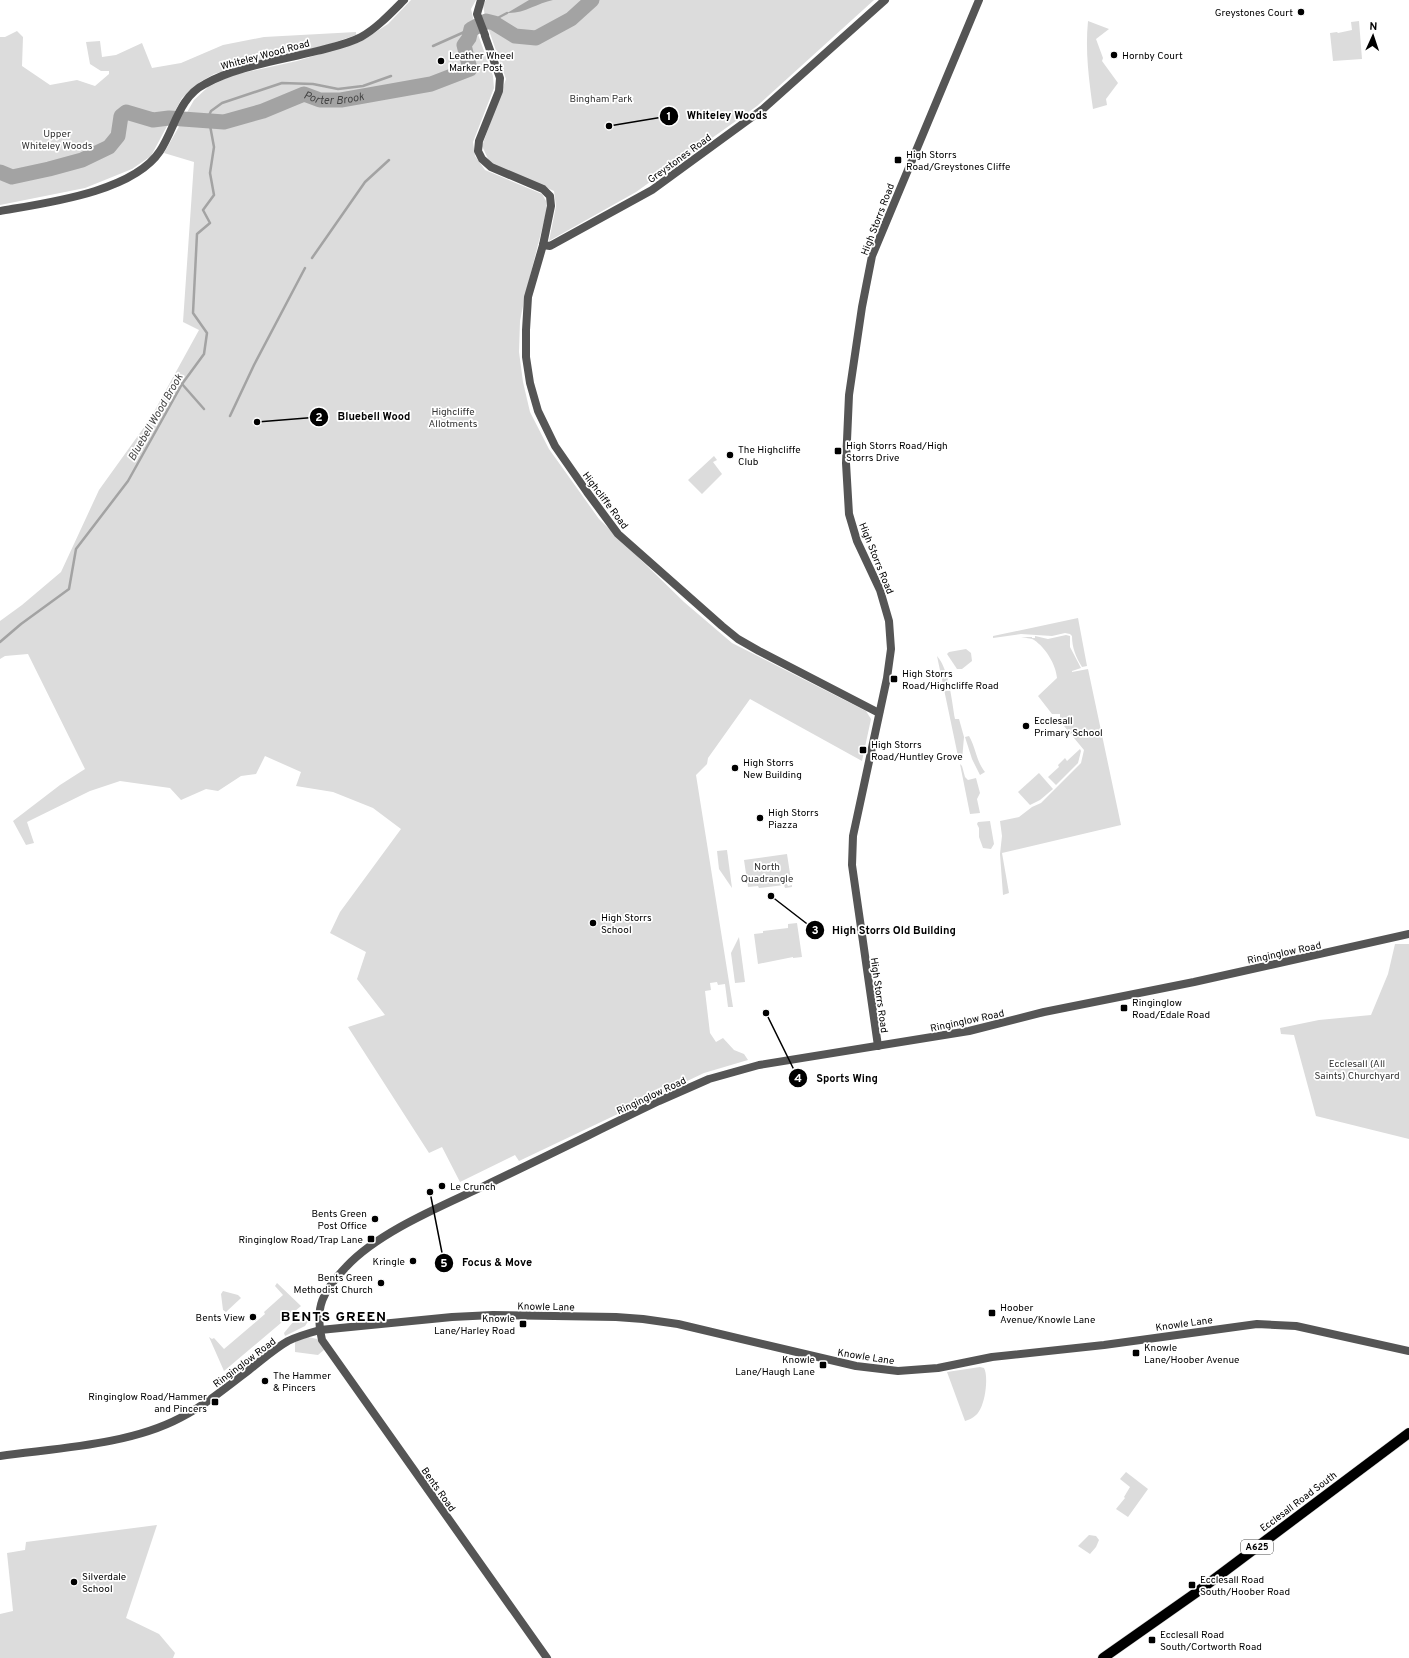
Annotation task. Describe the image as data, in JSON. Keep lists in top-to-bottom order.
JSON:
{
  "streets": {
    "main road": ["Ecclesall Road South", "A625"],
    "street": [
      "Whiteley Wood Road",
      "Greystones Road",
      "High Storrs Road",
      "Highcliffe Road",
      "Ringinglow Road",
      "Knowle Lane",
      "Bents Road"
    ]
  },
  "crossings": [
    ["Greystones Road", "Highcliffe Road"],
    ["High Storrs Road", "Highcliffe Road"],
    ["High Storrs Road", "Ringinglow Road"],
    ["Ringinglow Road", "Knowle Lane"],
    ["Ringinglow Road", "Bents Road"],
    ["Knowle Lane", "Bents Road"]
  ],
  "districts": ["BENTS GREEN"],
  "water": ["Porter Brook", "Bluebell Wood Brook"],
  "parks": [
    "Bingham Park",
    "Upper Whiteley Woods",
    "Highcliffe Allotments",
    "North Quadrangle",
    "Ecclesall (All Saints) Churchyard"
  ],
  "places": {
    "other": [
      "Greystones Court",
      "Hornby Court",
      "Leather Wheel Marker Post",
      "Whiteley Woods",
      "Bluebell Wood",
      "The Highcliffe Club",
      "Ecclesall Primary School",
      "High Storrs New Building",
      "High Storrs Piazza",
      "High Storrs Old Building",
      "High Storrs School",
      "Sports Wing",
      "Le Crunch",
      "Focus & Move",
      "Bents Green Post Office",
      "Kringle",
      "Bents Green Methodist Church",
      "Bents View",
      "The Hammer & Pincers",
      "Silverdale School"
    ],
    "transit": [
      "High Storrs Road/Greystones Cliffe",
      "High Storrs Road/High Storrs Drive",
      "High Storrs Road/Highcliffe Road",
      "High Storrs Road/Huntley Grove",
      "Ringinglow Road/Edale Road",
      "Ringinglow Road/Trap Lane",
      "Hoober Avenue/Knowle Lane",
      "Knowle Lane/Harley Road",
      "Knowle Lane/Hoober Avenue",
      "Knowle Lane/Haugh Lane",
      "Ringinglow Road/Hammer and Pincers",
      "Ecclesall Road South/Hoober Road",
      "Ecclesall Road South/Cortworth Road"
    ]
  },
  "north": "top"
}
